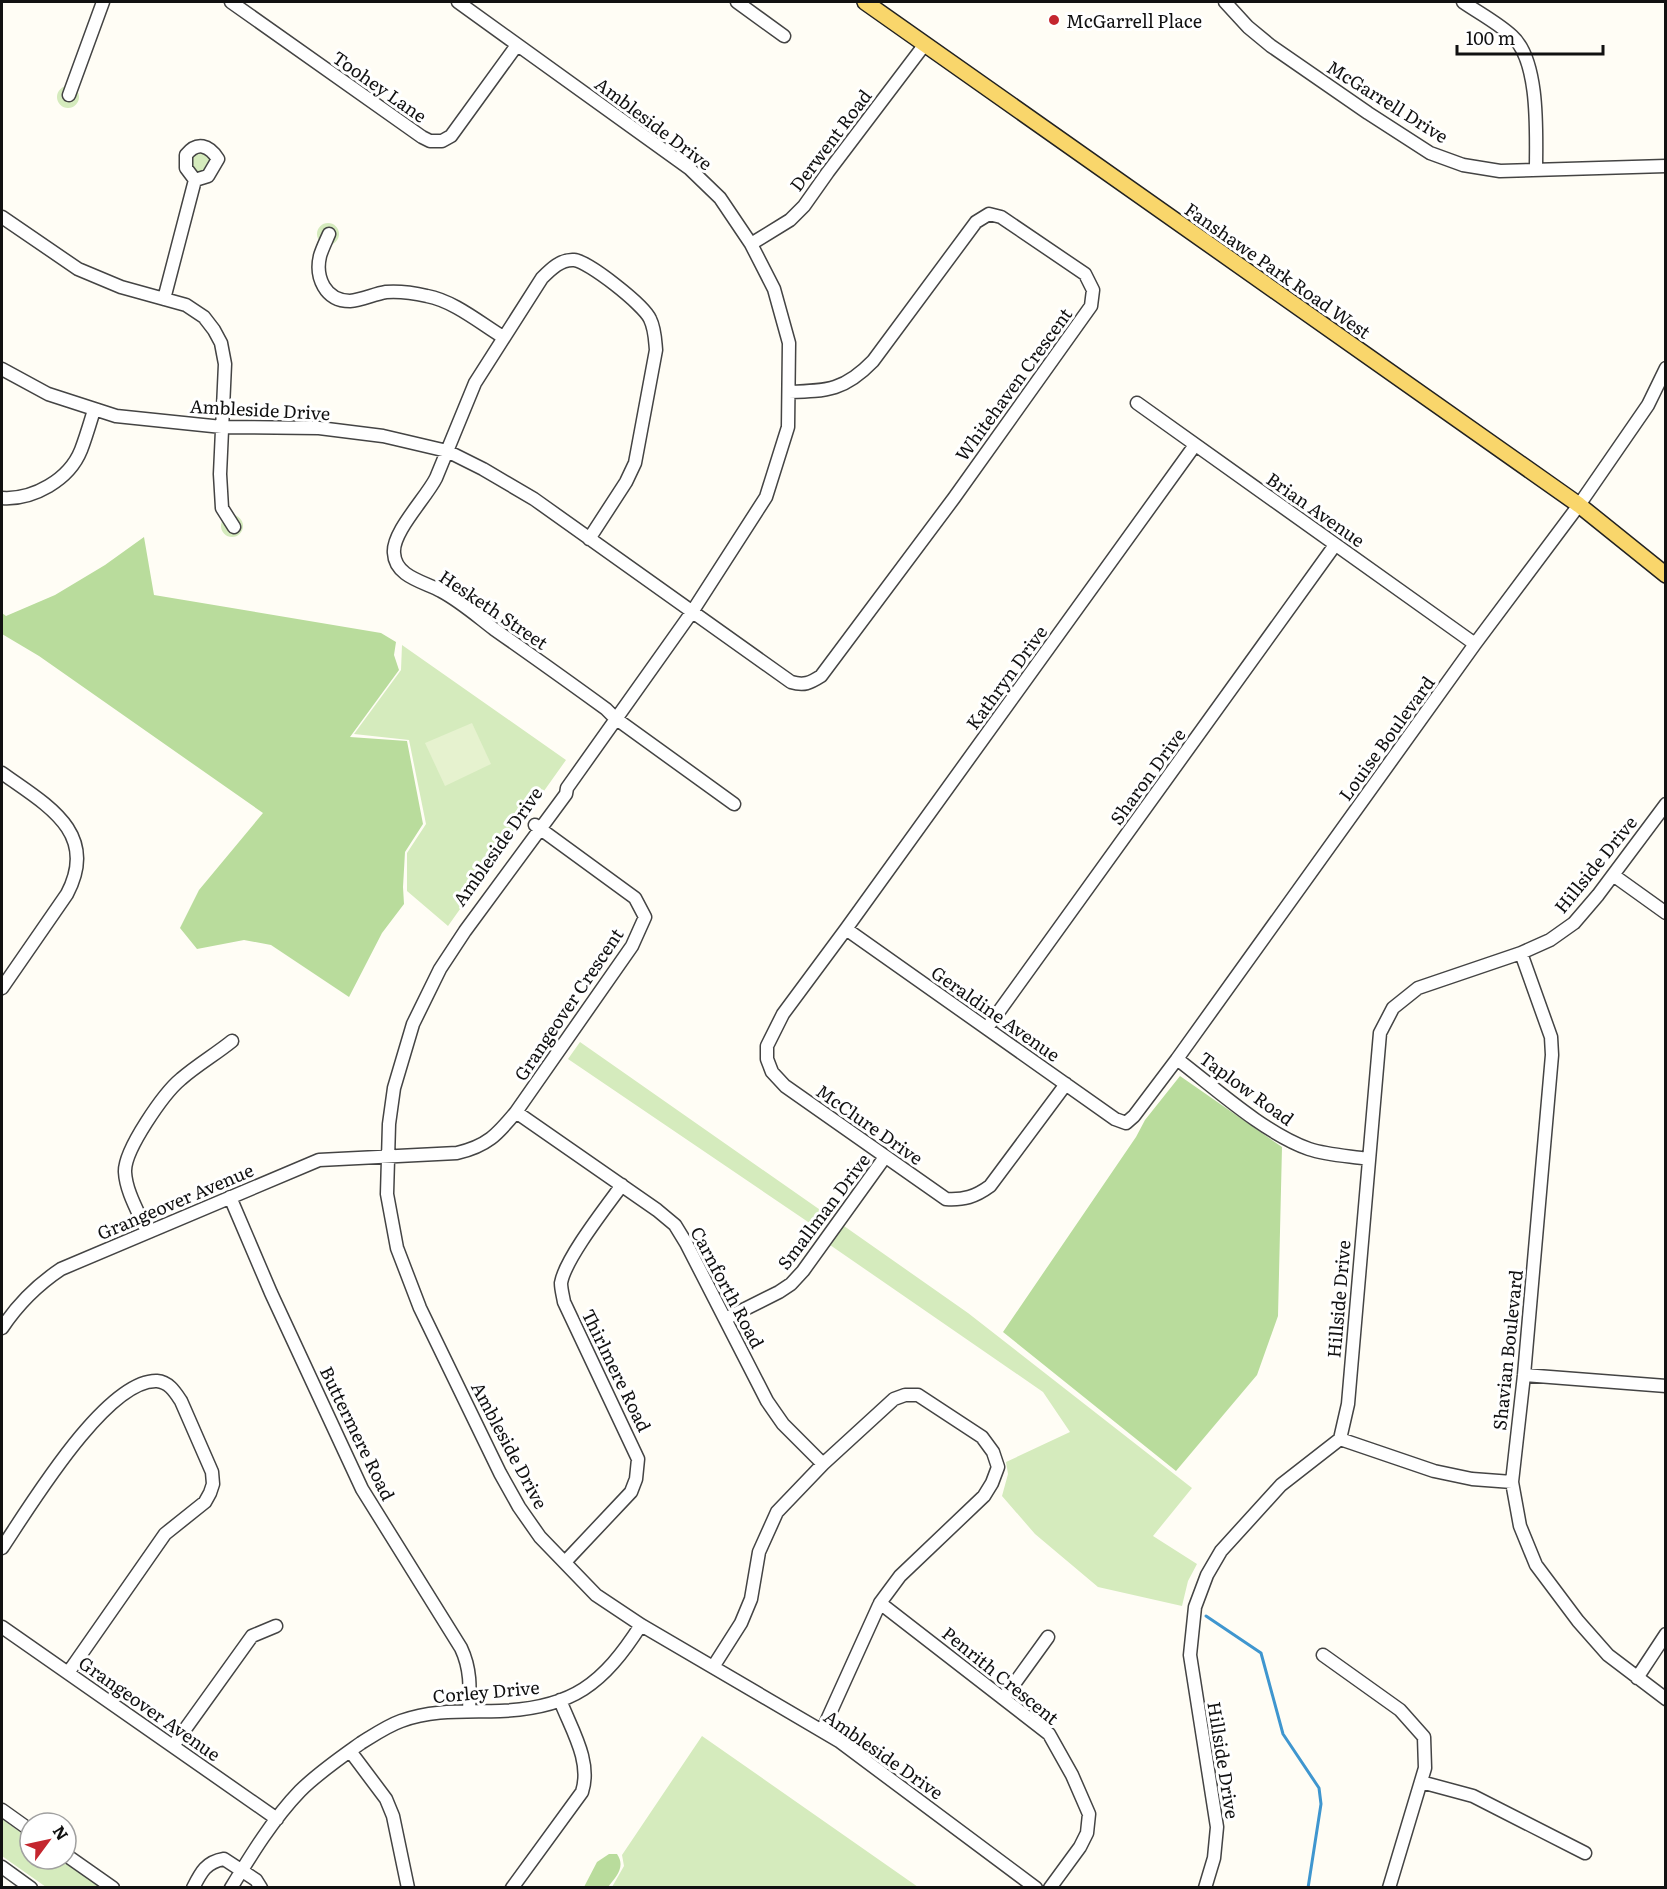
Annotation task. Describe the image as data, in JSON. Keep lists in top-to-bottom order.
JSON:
{
  "streets": {
    "main road": ["Fanshawe Park Road West"],
    "street": [
      "Toohey Lane",
      "McGarrell Drive",
      "Ambleside Drive",
      "Derwent Road",
      "Whitehaven Crescent",
      "Brian Avenue",
      "Hesketh Street",
      "Kathryn Drive",
      "Louise Boulevard",
      "Sharon Drive",
      "Hillside Drive",
      "Grangeover Crescent",
      "Geraldine Avenue",
      "Taplow Road",
      "McClure Drive",
      "Grangeover Avenue",
      "Smallman Drive",
      "Carnforth Road",
      "Shavian Boulevard",
      "Thirlmere Road",
      "Buttermere Road",
      "Penrith Crescent",
      "Corley Drive"
    ]
  },
  "crossings": [
    ["Toohey Lane", "Ambleside Drive"],
    ["Ambleside Drive", "Derwent Road"],
    ["Ambleside Drive", "Whitehaven Crescent"],
    ["Ambleside Drive", "Hesketh Street"],
    ["Ambleside Drive", "Grangeover Crescent"],
    ["Ambleside Drive", "Grangeover Avenue"],
    ["Ambleside Drive", "Thirlmere Road"],
    ["Ambleside Drive", "Corley Drive"],
    ["Derwent Road", "Fanshawe Park Road West"],
    ["Fanshawe Park Road West", "Louise Boulevard"],
    ["Brian Avenue", "Kathryn Drive"],
    ["Brian Avenue", "Louise Boulevard"],
    ["Brian Avenue", "Sharon Drive"],
    ["Kathryn Drive", "Geraldine Avenue"],
    ["Kathryn Drive", "McClure Drive"],
    ["Louise Boulevard", "Geraldine Avenue"],
    ["Louise Boulevard", "Taplow Road"],
    ["Sharon Drive", "Geraldine Avenue"],
    ["Hillside Drive", "Taplow Road"],
    ["Hillside Drive", "Shavian Boulevard"],
    ["Grangeover Crescent", "Grangeover Avenue"],
    ["Grangeover Crescent", "Carnforth Road"],
    ["Geraldine Avenue", "McClure Drive"],
    ["McClure Drive", "Smallman Drive"],
    ["Grangeover Avenue", "Buttermere Road"],
    ["Grangeover Avenue", "Corley Drive"],
    ["Smallman Drive", "Carnforth Road"],
    ["Carnforth Road", "Thirlmere Road"],
    ["Buttermere Road", "Corley Drive"]
  ],
  "places": ["McGarrell Place"],
  "scale_bar": "100 m",
  "north": "top right"
}
